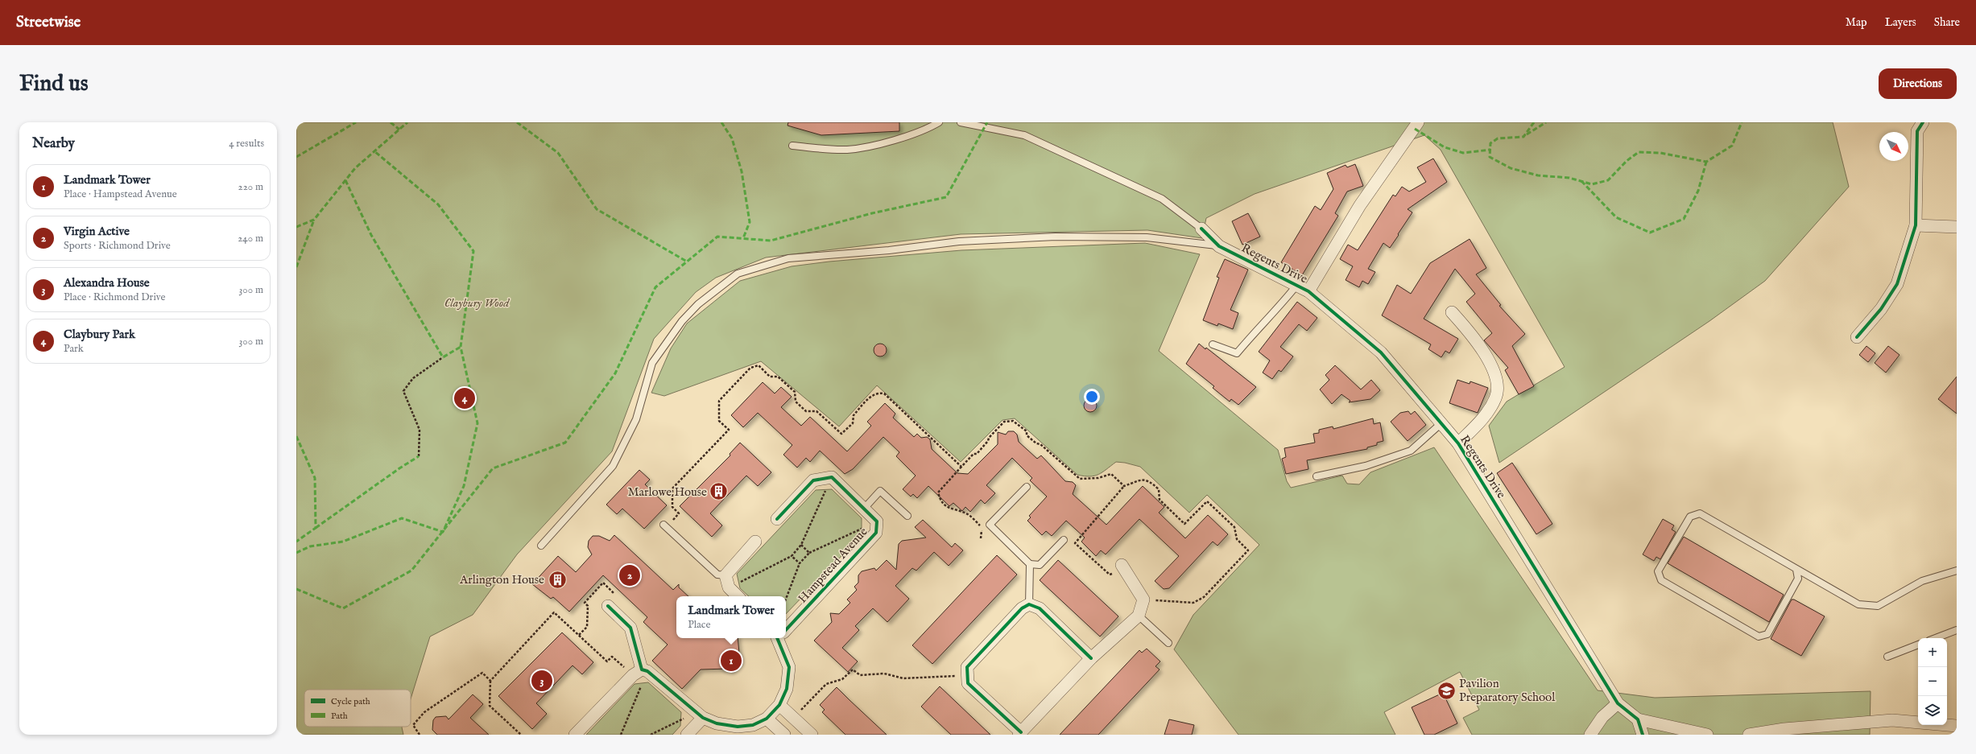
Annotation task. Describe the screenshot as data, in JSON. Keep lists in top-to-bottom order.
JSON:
{
  "streets": {
    "street": ["Regents Drive", "Hampstead Avenue"]
  },
  "parks": ["Claybury Wood"],
  "places": {
    "building": ["Marlowe House", "Arlington House"],
    "school or university": ["Pavilion Preparatory School"]
  },
  "legend": ["Cycle path", "Path"],
  "north": "bottom right",
  "page": {
    "header": "Streetwise",
    "nav": ["Map", "Layers", "Share"],
    "buttons": "Directions",
    "title": "Find us",
    "heading": ["Nearby", "4 results"],
    "list": [
      {
        "mark": "1",
        "name": "Landmark Tower",
        "note": "Place · Hampstead Avenue",
        "value": "220 m"
      },
      {
        "mark": "2",
        "name": "Virgin Active",
        "note": "Sports · Richmond Drive",
        "value": "240 m"
      },
      {
        "mark": "3",
        "name": "Alexandra House",
        "note": "Place · Richmond Drive",
        "value": "300 m"
      },
      {
        "mark": "4",
        "name": "Claybury Park",
        "note": "Park",
        "value": "300 m"
      }
    ],
    "pins": [
      "4",
      "2",
      "1",
      "3"
    ],
    "popup": ["Landmark Tower", "Place"],
    "map_buttons": ["+", "−"]
  }
}
